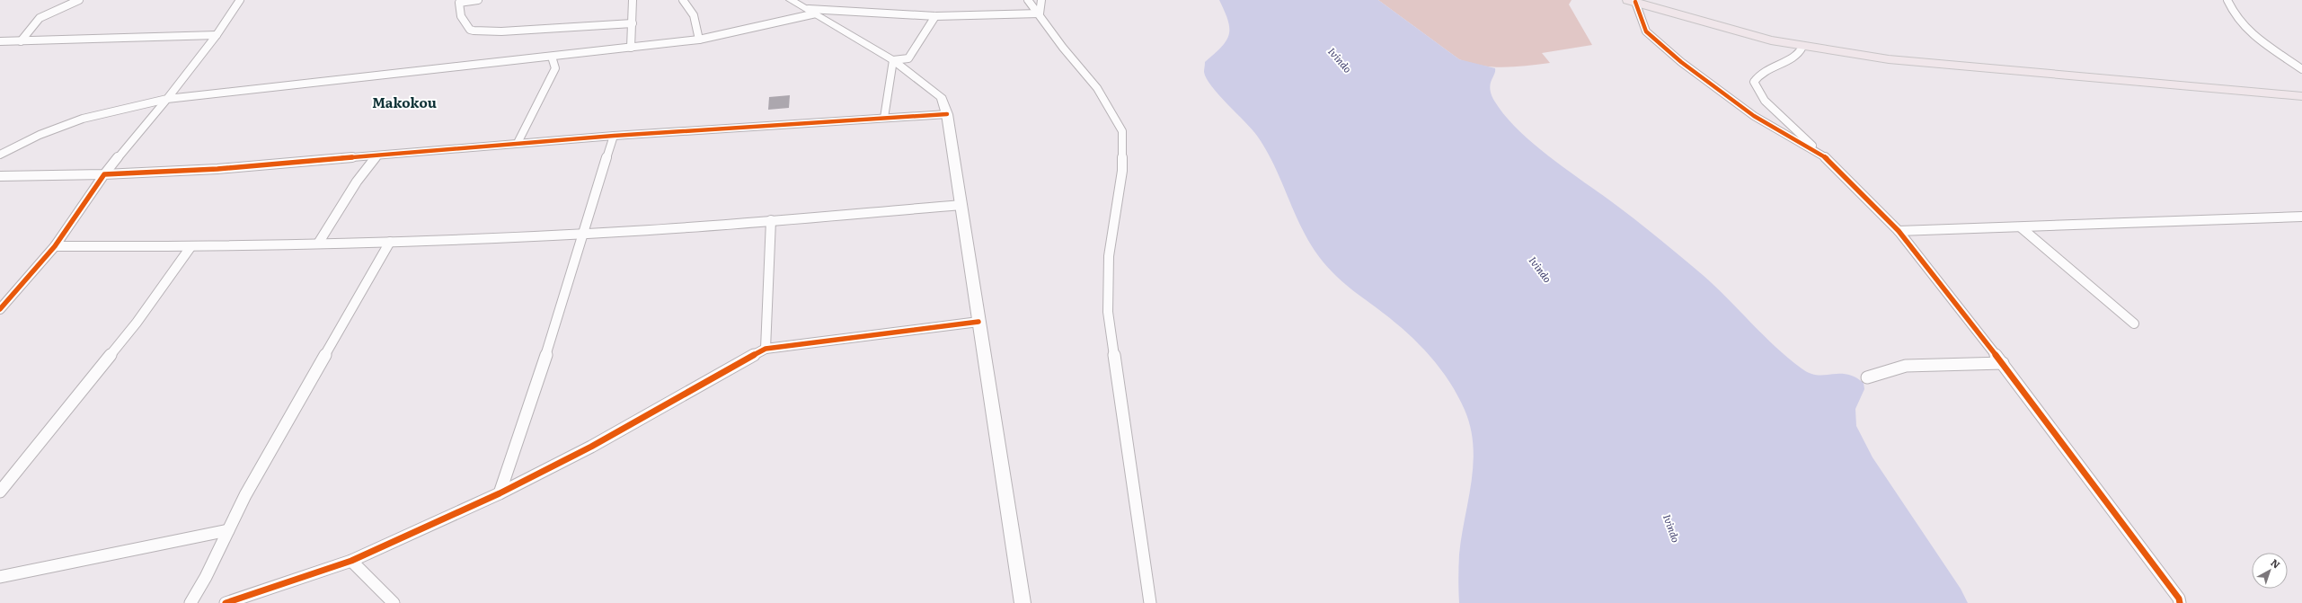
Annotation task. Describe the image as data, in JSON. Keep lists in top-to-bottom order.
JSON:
{
  "districts": ["Makokou"],
  "water": ["Ivindo"],
  "north": "top right"
}
